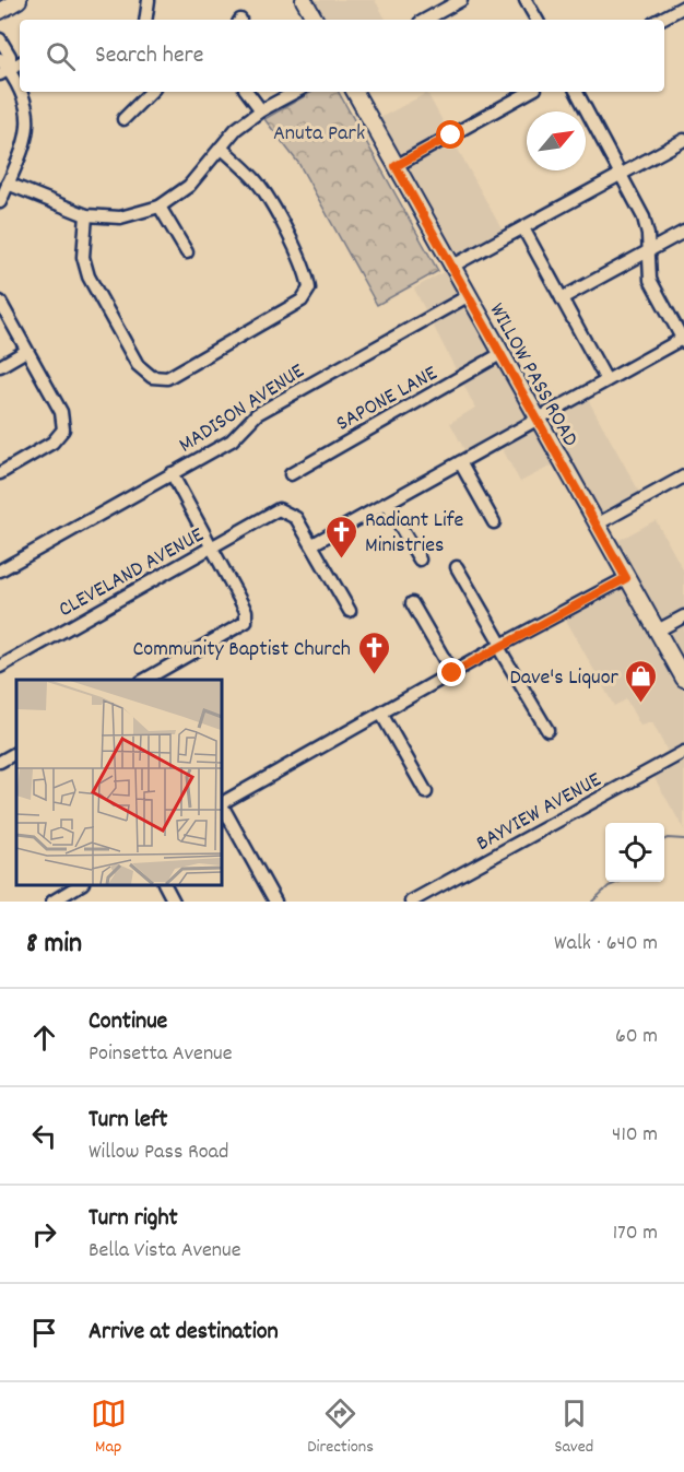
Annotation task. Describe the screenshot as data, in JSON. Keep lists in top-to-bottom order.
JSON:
{
  "streets": {
    "main road": ["WILLOW PASS ROAD"],
    "street": [
      "SAPONE LANE",
      "MADISON AVENUE",
      "CLEVELAND AVENUE",
      "BAYVIEW AVENUE"
    ]
  },
  "crossings": [
    ["WILLOW PASS ROAD", "SAPONE LANE"],
    ["WILLOW PASS ROAD", "MADISON AVENUE"]
  ],
  "parks": ["Anuta Park"],
  "places": {
    "church": ["Radiant Life Ministries", "Community Baptist Church"],
    "shop": ["Dave's Liquor"]
  },
  "north": "top right",
  "page": {
    "search": "Search here",
    "heading": ["8 min", "Walk · 640 m"],
    "list": [
      ["Continue", "Poinsetta Avenue", "60 m"],
      ["Turn left", "Willow Pass Road", "410 m"],
      ["Turn right", "Bella Vista Avenue", "170 m"],
      "Arrive at destination"
    ],
    "nav": ["Map", "Directions", "Saved"]
  }
}
